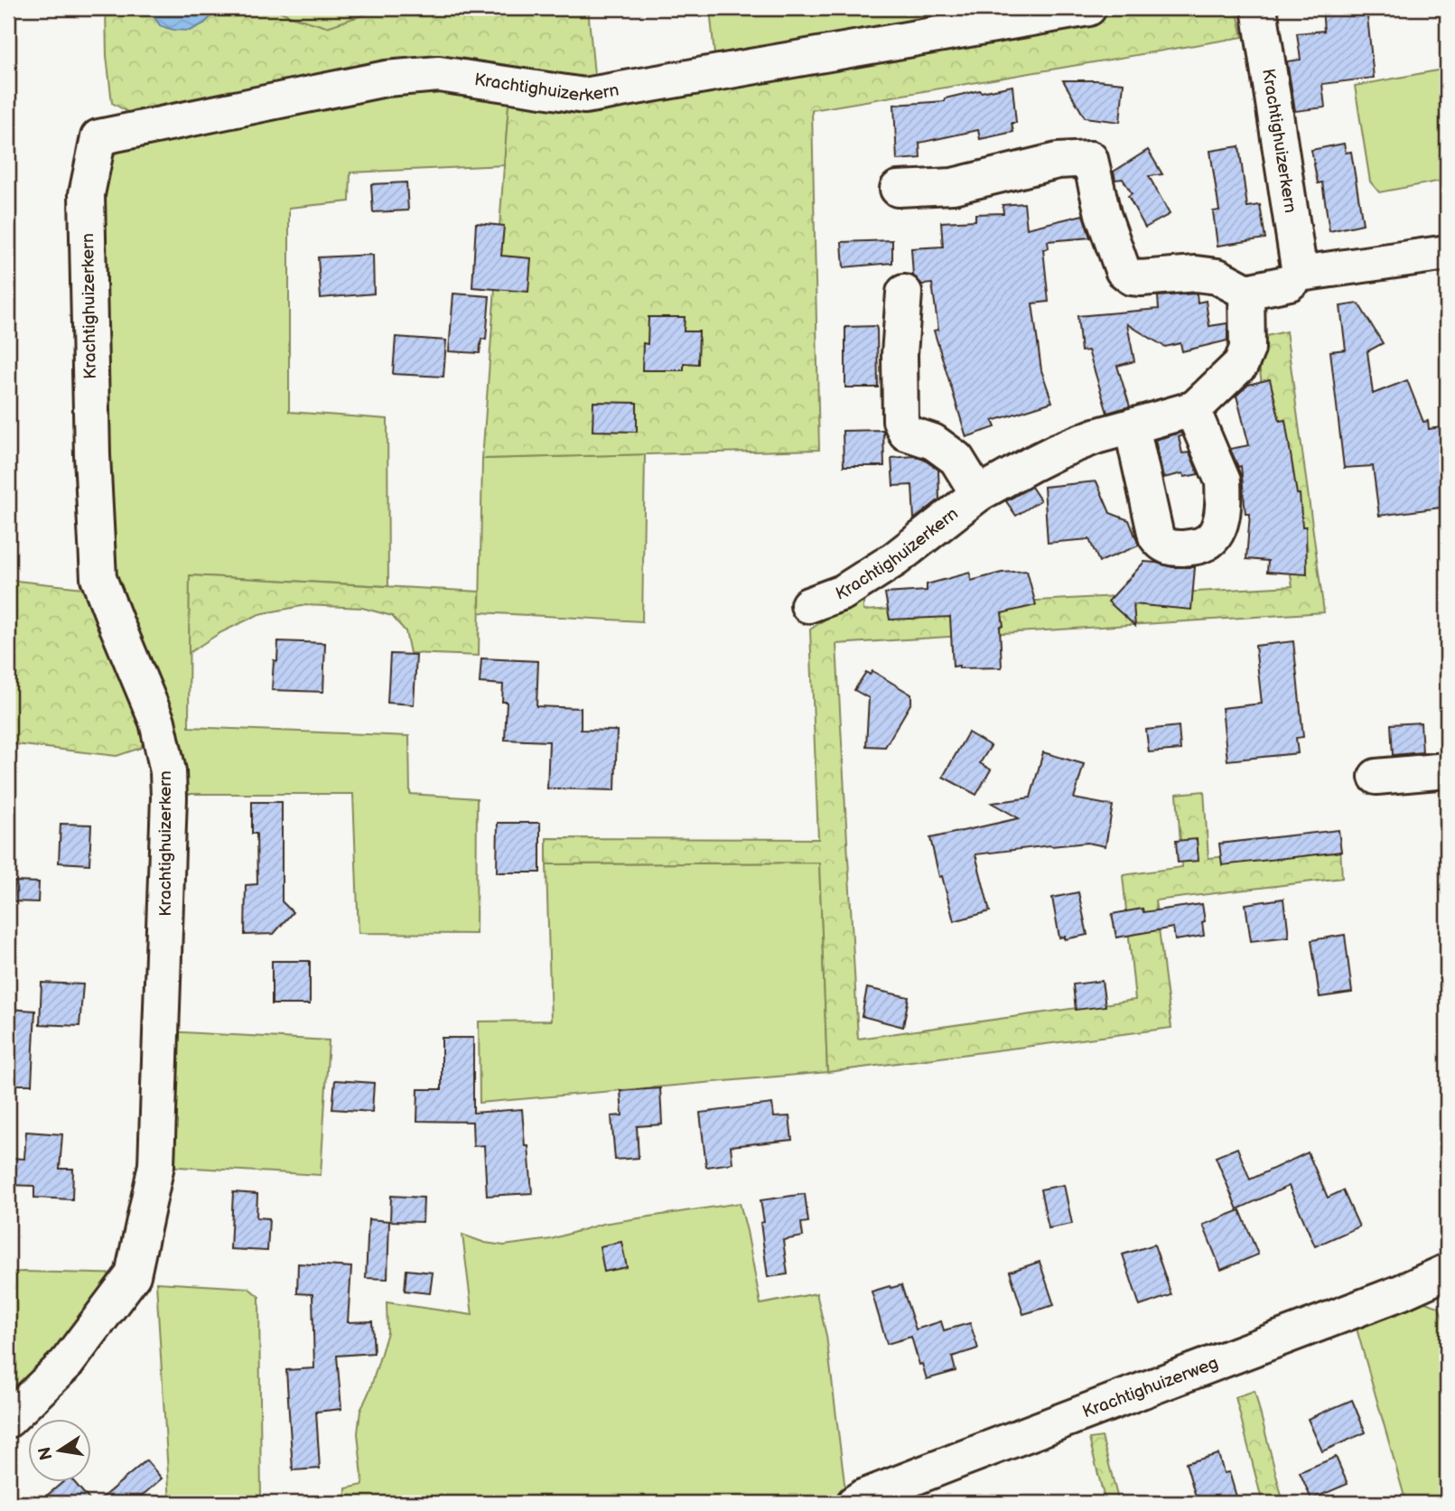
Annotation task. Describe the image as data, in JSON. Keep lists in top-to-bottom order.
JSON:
{
  "streets": {
    "street": ["Krachtighuizerkern", "Krachtighuizerweg"]
  },
  "north": "left"
}
